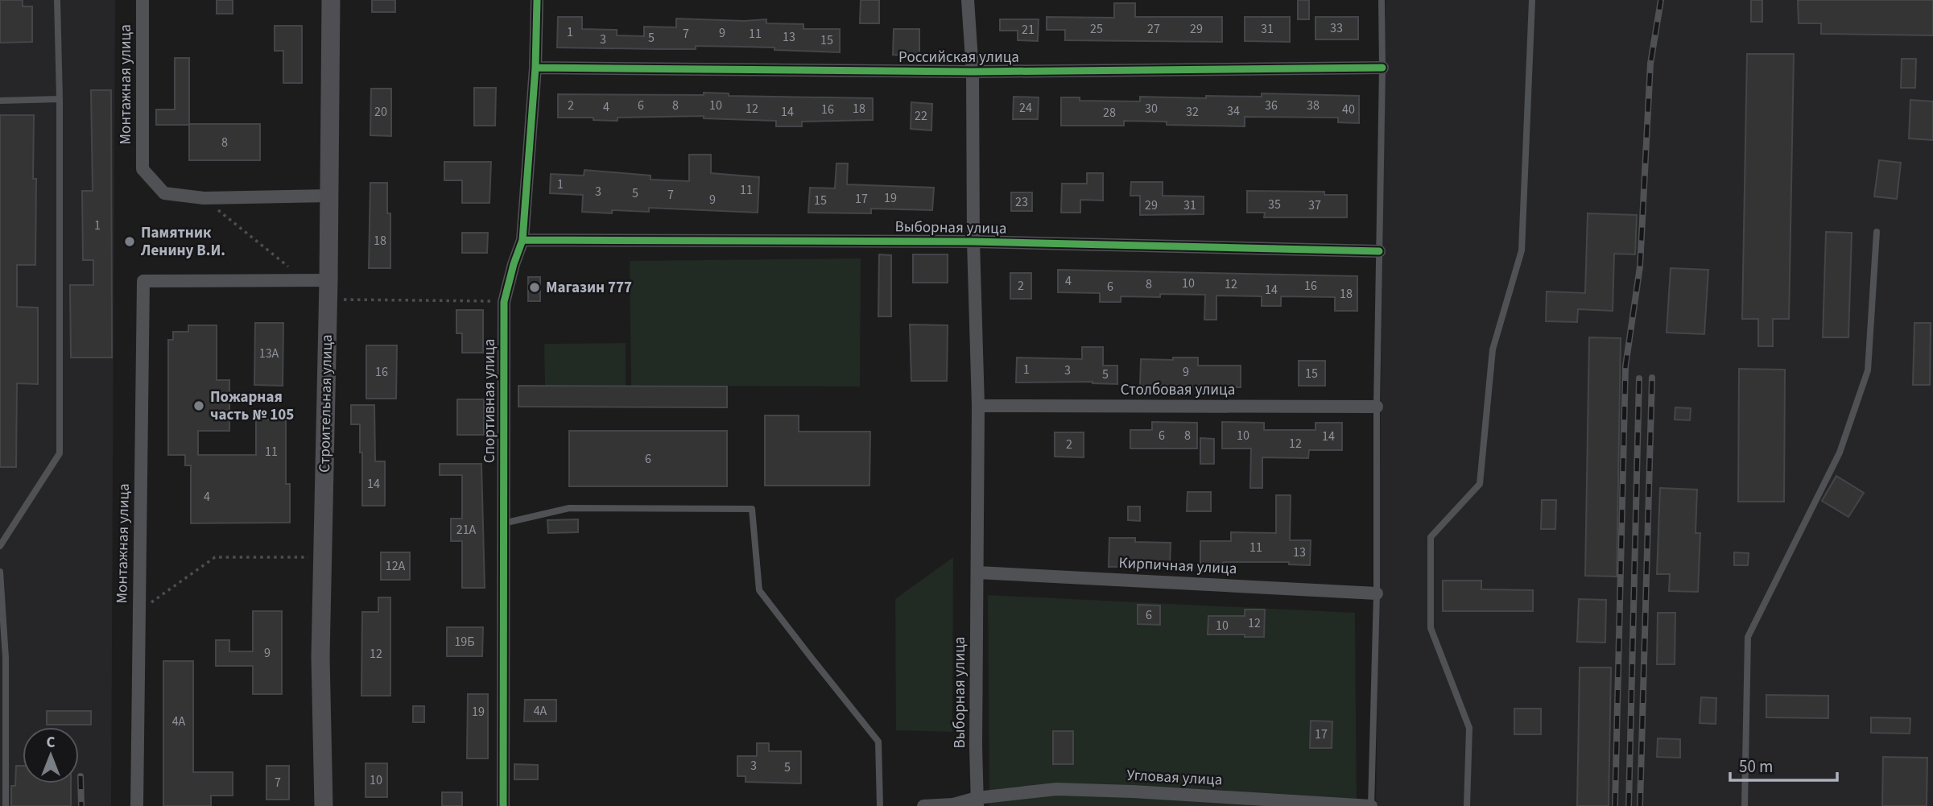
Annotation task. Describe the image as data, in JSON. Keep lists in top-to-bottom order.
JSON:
{
  "streets": {
    "street": [
      "Российская улица",
      "Монтажная улица",
      "Выборная улица",
      "Столбовая улица",
      "Спортивная улица",
      "Строительная улица",
      "Кирпичная улица",
      "Угловая улица"
    ]
  },
  "crossings": [
    ["Российская улица", "Выборная улица"],
    ["Российская улица", "Спортивная улица"],
    ["Выборная улица", "Столбовая улица"],
    ["Выборная улица", "Спортивная улица"],
    ["Выборная улица", "Кирпичная улица"],
    ["Выборная улица", "Угловая улица"]
  ],
  "places": ["Памятник Ленину В.И.", "Магазин 777", "Пожарная часть № 105"],
  "house_numbers": [
    "33",
    "25",
    "27",
    "29",
    "31",
    "21",
    "1",
    "9",
    "7",
    "11",
    "13",
    "5",
    "3",
    "15",
    "2",
    "6",
    "8",
    "10",
    "36",
    "38",
    "4",
    "24",
    "12",
    "18",
    "30",
    "16",
    "40",
    "34",
    "20",
    "14",
    "32",
    "28",
    "22",
    "8",
    "1",
    "11",
    "3",
    "5",
    "7",
    "19",
    "17",
    "9",
    "15",
    "23",
    "35",
    "29",
    "31",
    "37",
    "1",
    "18",
    "4",
    "10",
    "8",
    "12",
    "2",
    "16",
    "6",
    "14",
    "18",
    "13А",
    "1",
    "3",
    "16",
    "9",
    "15",
    "5",
    "6",
    "8",
    "10",
    "14",
    "12",
    "2",
    "11",
    "6",
    "14",
    "4",
    "21А",
    "11",
    "13",
    "12А",
    "6",
    "12",
    "10",
    "19Б",
    "9",
    "12",
    "4А",
    "19",
    "4А",
    "17",
    "3",
    "5",
    "10",
    "7"
  ],
  "scale_bar": "50 m",
  "north": "top"
}
